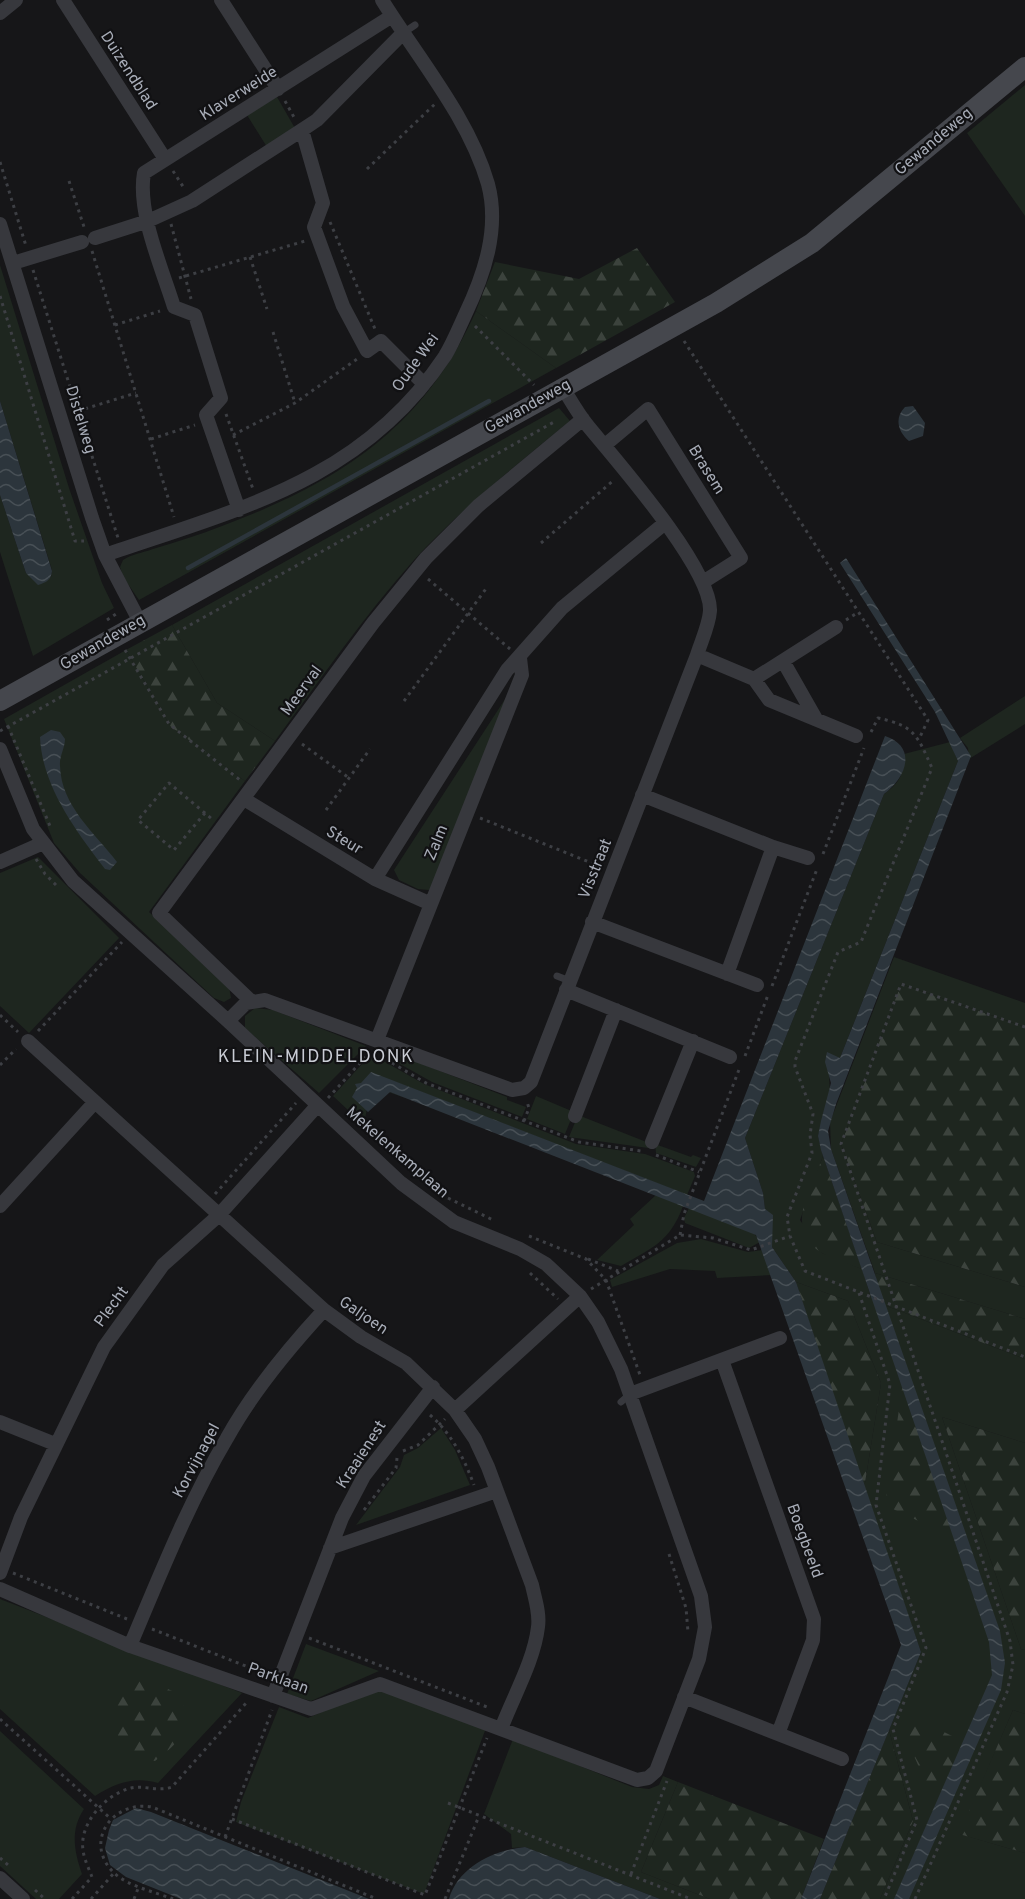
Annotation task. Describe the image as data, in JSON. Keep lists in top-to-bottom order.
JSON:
{
  "streets": {
    "street": [
      "Duizendblad",
      "Klaverweide",
      "Gewandeweg",
      "Oude Wei",
      "Distelweg",
      "Brasem",
      "Meerval",
      "Steur",
      "Zalm",
      "Visstraat",
      "Mekelenkamplaan",
      "Plecht",
      "Galjoen",
      "Kraaienest",
      "Korvijnagel",
      "Boegbeeld",
      "Parklaan"
    ]
  },
  "crossings": [
    ["Duizendblad", "Klaverweide"],
    ["Klaverweide", "Oude Wei"],
    ["Gewandeweg", "Distelweg"],
    ["Gewandeweg", "Visstraat"],
    ["Oude Wei", "Distelweg"],
    ["Brasem", "Visstraat"],
    ["Meerval", "Steur"],
    ["Meerval", "Visstraat"],
    ["Steur", "Zalm"],
    ["Zalm", "Visstraat"],
    ["Mekelenkamplaan", "Plecht"],
    ["Mekelenkamplaan", "Parklaan"],
    ["Plecht", "Galjoen"],
    ["Galjoen", "Kraaienest"],
    ["Galjoen", "Korvijnagel"],
    ["Galjoen", "Parklaan"],
    ["Kraaienest", "Parklaan"],
    ["Korvijnagel", "Parklaan"]
  ],
  "districts": ["KLEIN-MIDDELDONK"]
}
